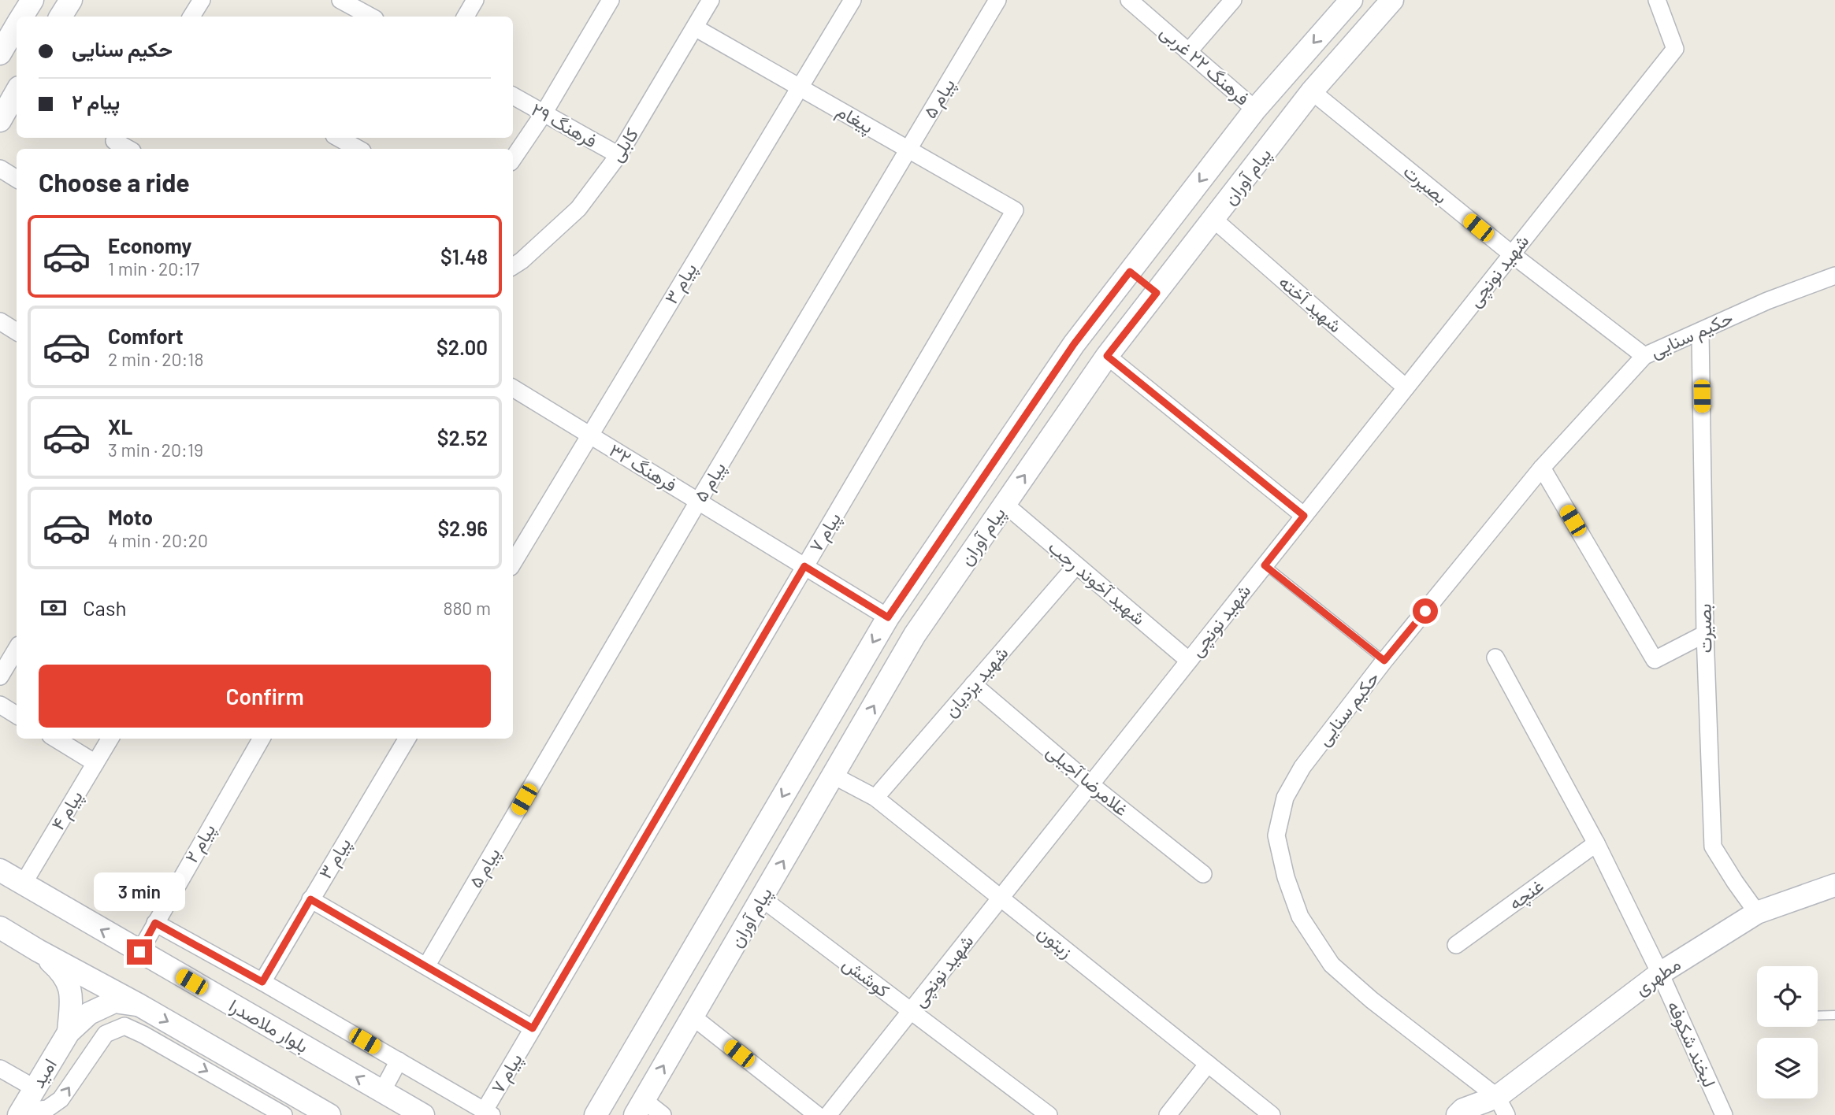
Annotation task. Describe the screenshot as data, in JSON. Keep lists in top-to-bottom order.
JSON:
{
  "streets": {
    "main road": [
      "پیام آوران",
      "مطهری",
      "بلوار ملاصدرا",
      "امید"
    ],
    "street": [
      "فرهنگ ۲۲ غربی",
      "پیام ۵",
      "پیغام",
      "فرهنگ ۲۹",
      "کابلی",
      "بصیرت",
      "شهید نونچی",
      "پیام ۳",
      "شهید آخته",
      "حکیم سنایی",
      "فرهنگ ۳۲",
      "پیام ۷",
      "شهید آخوند رجب",
      "شهید یزدیان",
      "غلامرضا آجیلی",
      "پیام ۴",
      "پیام ۲",
      "غنچه",
      "زیتون",
      "کوشش",
      "لبخند شکوفه"
    ]
  },
  "crossings": [
    ["فرهنگ ۲۲ غربی", "پیام آوران"],
    ["پیام ۵", "پیغام"],
    ["پیام ۵", "فرهنگ ۳۲"],
    ["پیغام", "کابلی"],
    ["پیغام", "پیام ۳"],
    ["پیغام", "پیام ۷"],
    ["فرهنگ ۲۹", "کابلی"],
    ["پیام آوران", "بصیرت"],
    ["پیام آوران", "شهید آخته"],
    ["پیام آوران", "فرهنگ ۳۲"],
    ["پیام آوران", "شهید آخوند رجب"],
    ["پیام آوران", "زیتون"],
    ["پیام آوران", "کوشش"],
    ["بصیرت", "شهید نونچی"],
    ["بصیرت", "حکیم سنایی"],
    ["بصیرت", "مطهری"],
    ["شهید نونچی", "شهید آخته"],
    ["شهید نونچی", "شهید آخوند رجب"],
    ["شهید نونچی", "غلامرضا آجیلی"],
    ["شهید نونچی", "زیتون"],
    ["شهید نونچی", "کوشش"],
    ["پیام ۳", "فرهنگ ۳۲"],
    ["حکیم سنایی", "مطهری"],
    ["فرهنگ ۳۲", "پیام ۷"],
    ["شهید آخوند رجب", "شهید یزدیان"],
    ["شهید یزدیان", "غلامرضا آجیلی"],
    ["شهید یزدیان", "زیتون"],
    ["پیام ۴", "بلوار ملاصدرا"],
    ["پیام ۲", "بلوار ملاصدرا"],
    ["غنچه", "لبخند شکوفه"],
    ["مطهری", "لبخند شکوفه"]
  ],
  "page": {
    "banner": ["حکیم سنایی", "پیام ۲"],
    "heading": "Choose a ride",
    "list": [
      {
        "name": "Economy",
        "note": "1 min · 20:17",
        "value": "$1.48"
      },
      {
        "name": "Comfort",
        "note": "2 min · 20:18",
        "value": "$2.00"
      },
      {
        "name": "XL",
        "note": "3 min · 20:19",
        "value": "$2.52"
      },
      {
        "name": "Moto",
        "note": "4 min · 20:20",
        "value": "$2.96"
      }
    ],
    "pay": ["Cash", "880 m"],
    "buttons": "Confirm",
    "bubble": "3 min"
  }
}
